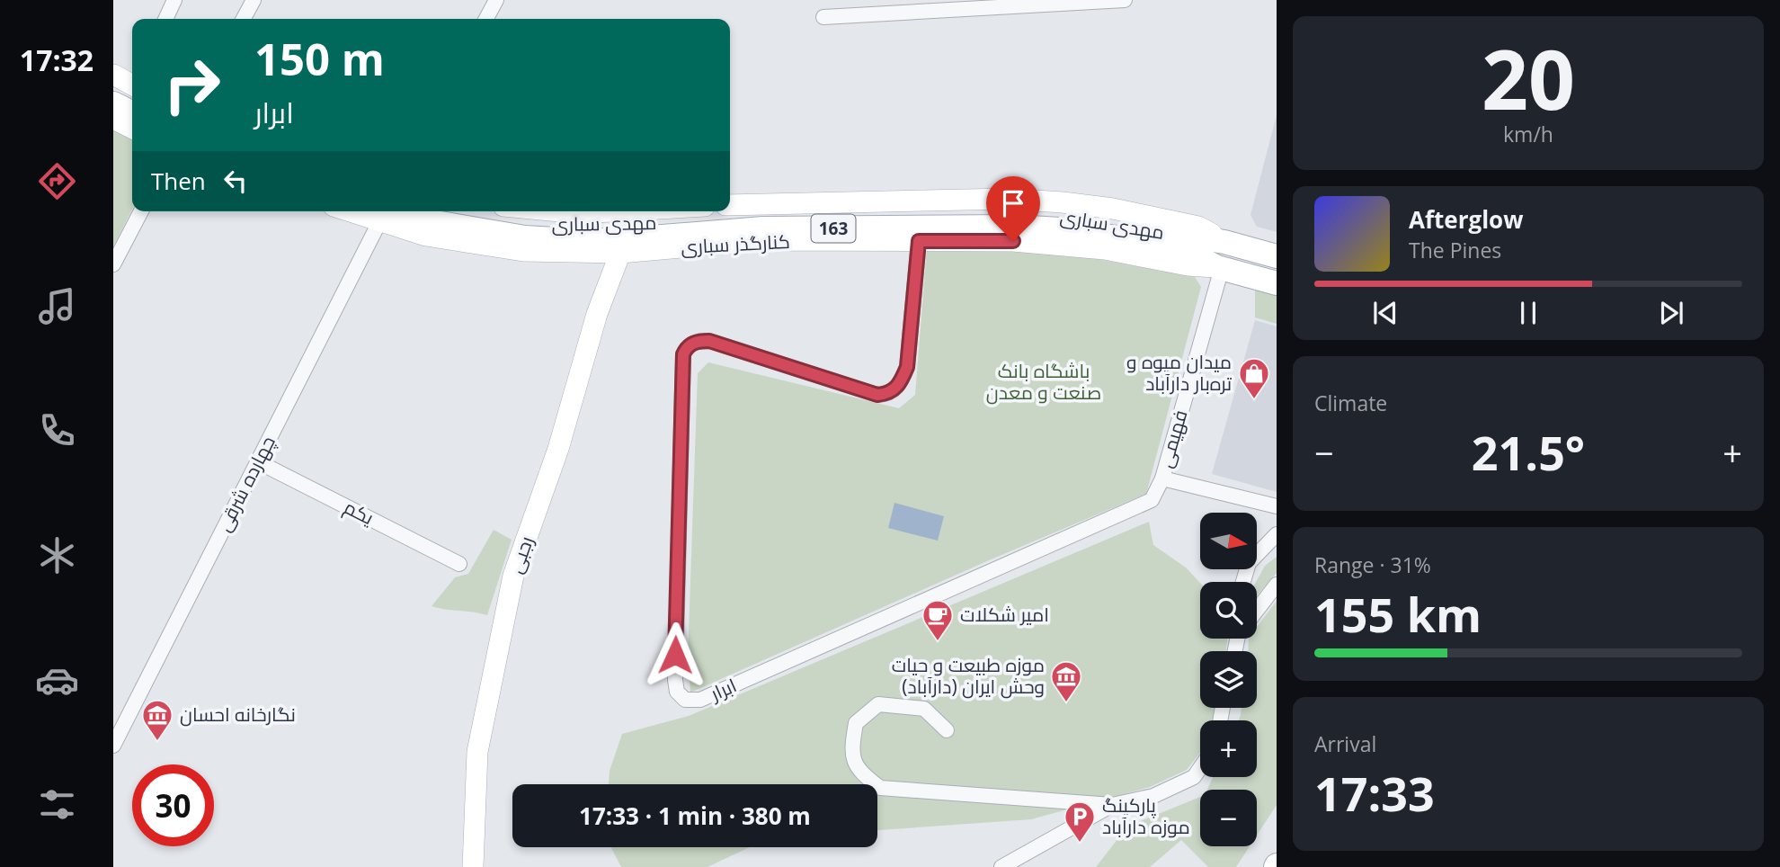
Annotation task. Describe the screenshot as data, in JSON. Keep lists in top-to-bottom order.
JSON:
{
  "streets": {
    "main road": [
      "مهدی سباری",
      "163",
      "کنارگذر سباری",
      "رجبی"
    ],
    "street": [
      "فهیمی",
      "چهارده شرقی",
      "یکم",
      "ابرار"
    ]
  },
  "crossings": [
    ["163", "کنارگذر سباری"],
    ["163", "فهیمی"],
    ["163", "چهارده شرقی"],
    ["کنارگذر سباری", "فهیمی"],
    ["کنارگذر سباری", "چهارده شرقی"],
    ["کنارگذر سباری", "رجبی"],
    ["کنارگذر سباری", "ابرار"],
    ["فهیمی", "ابرار"],
    ["چهارده شرقی", "یکم"]
  ],
  "parks": ["باشگاه بانک صنعت و معدن"],
  "places": {
    "shop": ["میدان میوه و تره‌بار دارآباد"],
    "cafe": ["امیر شکلات"],
    "museum": ["موزه طبیعت و حیات وحش ایران (دارآباد)", "نگارخانه احسان"],
    "parking": ["پارکینگ موزه دارآباد"]
  },
  "north": "right",
  "page": {
    "tabs": "17:32",
    "tile": [
      ["20", "km/h"],
      "Climate",
      ["Range · 31%", "155 km"],
      ["Arrival", "17:33"]
    ],
    "turn": ["150 m", "ابرار"],
    "then": "Then",
    "song": ["Afterglow", "The Pines"],
    "heat": ["−", "21.5°", "+"],
    "map_buttons": ["+", "−"],
    "limit": "30",
    "trip": "17:33 · 1 min · 380 m"
  }
}
